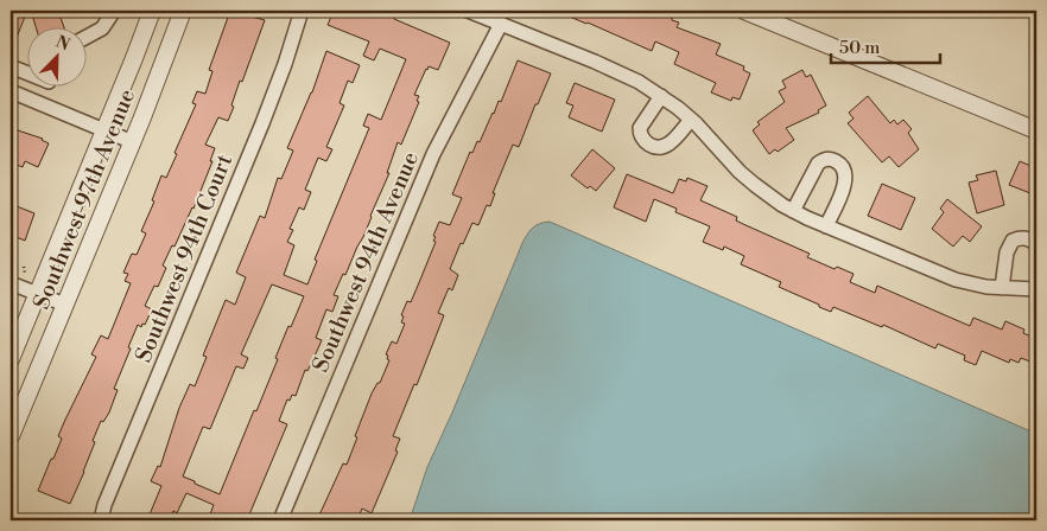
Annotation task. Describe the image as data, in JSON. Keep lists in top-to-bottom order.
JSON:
{
  "streets": {
    "street": ["Southwest 97th Avenue", "Southwest 94th Court", "Southwest 94th Avenue"]
  },
  "scale_bar": "50 m",
  "north": "top right"
}
